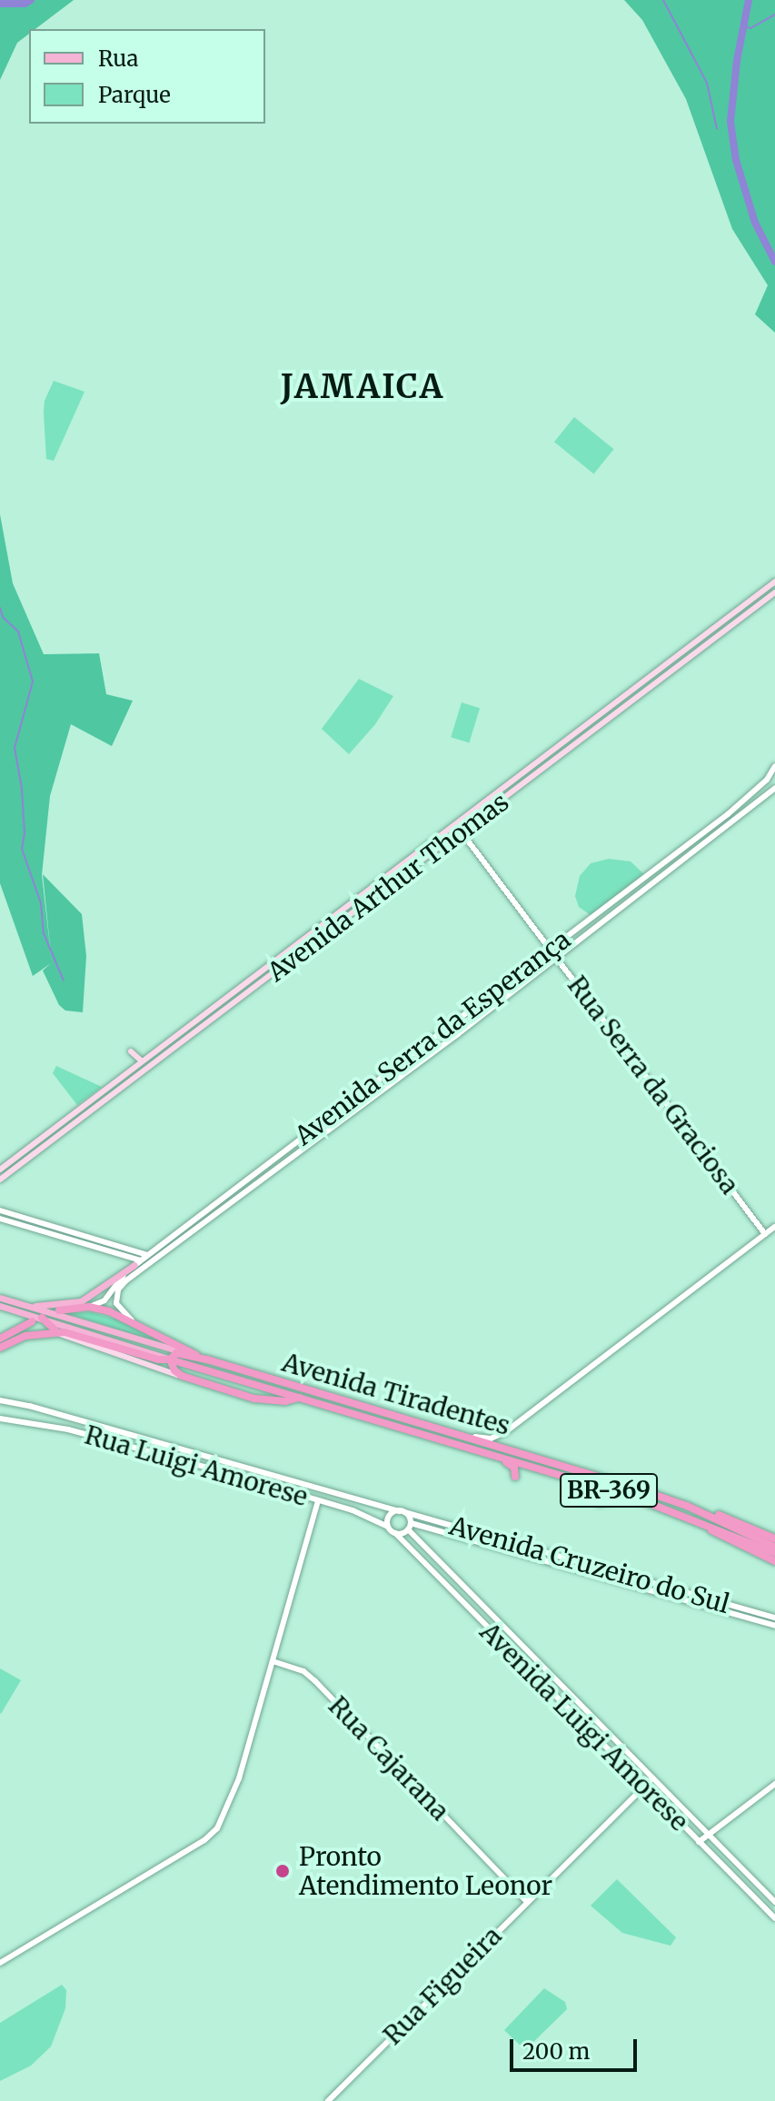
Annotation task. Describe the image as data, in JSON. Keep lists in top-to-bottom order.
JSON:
{
  "streets": {
    "highway": ["Avenida Tiradentes", "BR-369"],
    "main road": ["Avenida Arthur Thomas"],
    "street": [
      "Avenida Serra da Esperança",
      "Rua Serra da Graciosa",
      "Rua Luigi Amorese",
      "Avenida Cruzeiro do Sul",
      "Avenida Luigi Amorese",
      "Rua Cajarana",
      "Rua Figueira"
    ]
  },
  "crossings": [
    ["Avenida Arthur Thomas", "Rua Serra da Graciosa"],
    ["Avenida Serra da Esperança", "Rua Serra da Graciosa"],
    ["Avenida Serra da Esperança", "BR-369"],
    ["Avenida Tiradentes", "BR-369"],
    ["Rua Luigi Amorese", "Avenida Cruzeiro do Sul"],
    ["Rua Luigi Amorese", "Avenida Luigi Amorese"],
    ["Avenida Cruzeiro do Sul", "Avenida Luigi Amorese"],
    ["Avenida Luigi Amorese", "Rua Figueira"],
    ["Rua Cajarana", "Rua Figueira"]
  ],
  "districts": ["JAMAICA"],
  "places": ["Pronto Atendimento Leonor"],
  "legend": ["Rua", "Parque"],
  "scale_bar": "200 m"
}
